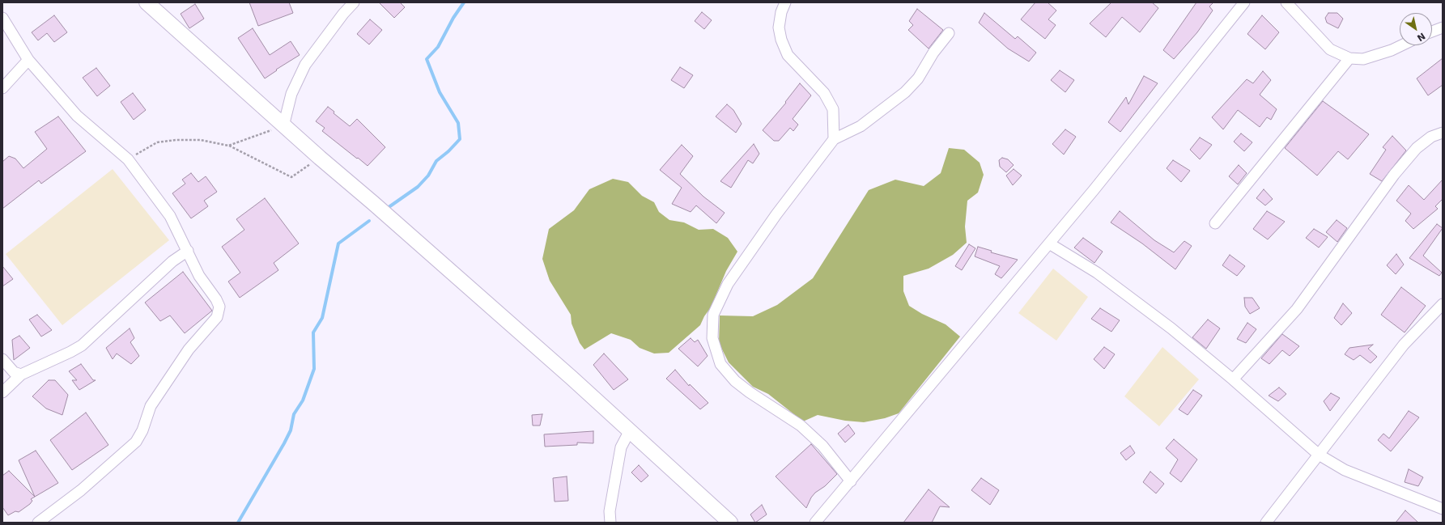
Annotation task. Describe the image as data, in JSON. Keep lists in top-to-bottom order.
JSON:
{
  "north": "bottom right"
}
